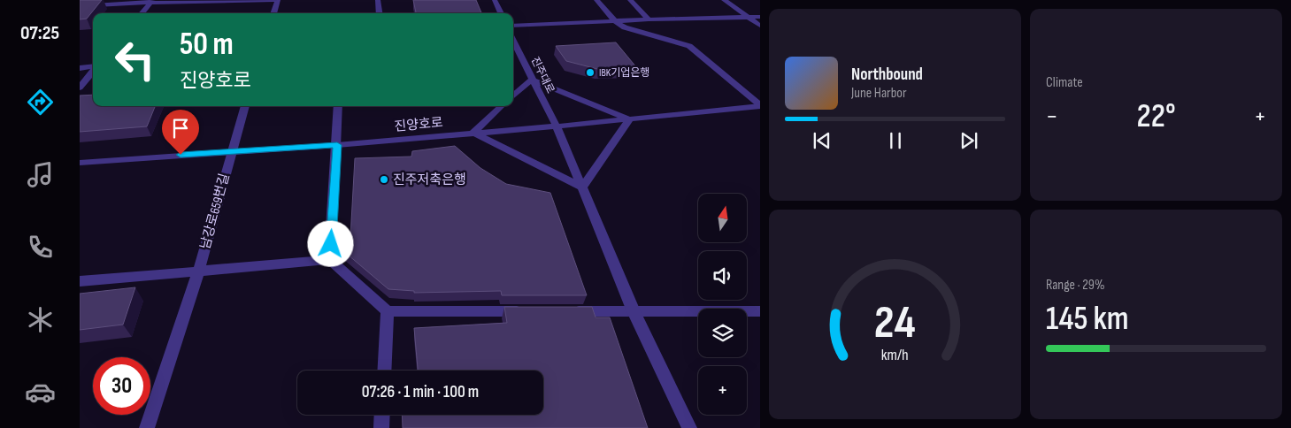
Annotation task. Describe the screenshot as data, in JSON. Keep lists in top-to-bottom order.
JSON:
{
  "streets": {
    "street": ["진주대로", "진양호로", "남강로659번길"]
  },
  "crossings": [
    ["진주대로", "진양호로"],
    ["진양호로", "남강로659번길"]
  ],
  "places": ["IBK기업은행", "진주저축은행"],
  "north": "top",
  "page": {
    "tabs": "07:25",
    "tile": [
      "Climate",
      ["Range · 29%", "145 km"]
    ],
    "turn": ["50 m", "진양호로"],
    "song": ["Northbound", "June Harbor"],
    "heat": ["−", "22°", "+"],
    "map_buttons": "+",
    "limit": "30",
    "trip": "07:26 · 1 min · 100 m",
    "gauge": ["24", "km/h"]
  }
}
